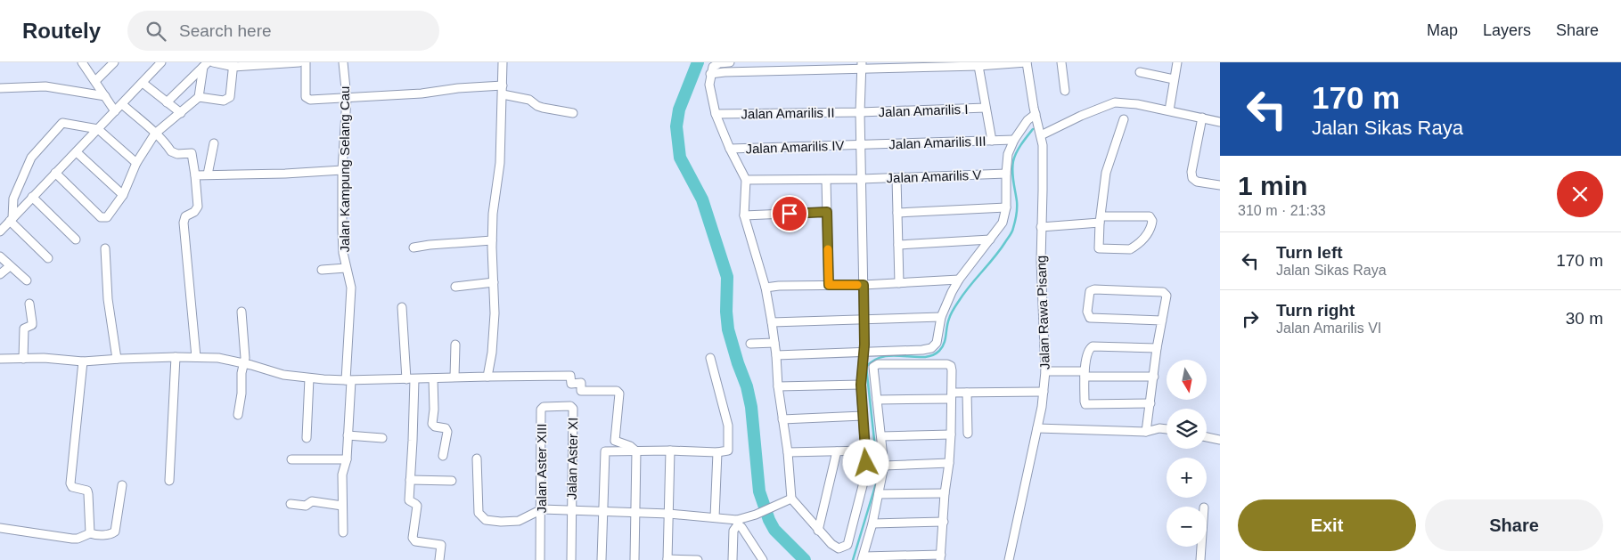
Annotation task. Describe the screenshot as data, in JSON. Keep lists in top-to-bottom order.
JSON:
{
  "streets": {
    "street": [
      "Jalan Amarilis I",
      "Jalan Amarilis II",
      "Jalan Amarilis III",
      "Jalan Amarilis IV",
      "Jalan Kampung Selang Cau",
      "Jalan Amarilis V",
      "Jalan Rawa Pisang",
      "Jalan Aster XI",
      "Jalan Aster XIII"
    ]
  },
  "crossings": [
    ["Jalan Amarilis I", "Jalan Amarilis II"],
    ["Jalan Amarilis III", "Jalan Amarilis IV"],
    ["Jalan Aster XI", "Jalan Aster XIII"]
  ],
  "north": "bottom",
  "page": {
    "header": "Routely",
    "search": "Search here",
    "nav": ["Map", "Layers", "Share"],
    "turn": ["170 m", "Jalan Sikas Raya"],
    "heading": ["1 min", "310 m · 21:33"],
    "list": [
      {
        "name": "Turn left",
        "note": "Jalan Sikas Raya",
        "value": "170 m"
      },
      {
        "name": "Turn right",
        "note": "Jalan Amarilis VI",
        "value": "30 m"
      }
    ],
    "map_buttons": ["+", "−"],
    "buttons": ["Exit", "Share"]
  }
}
